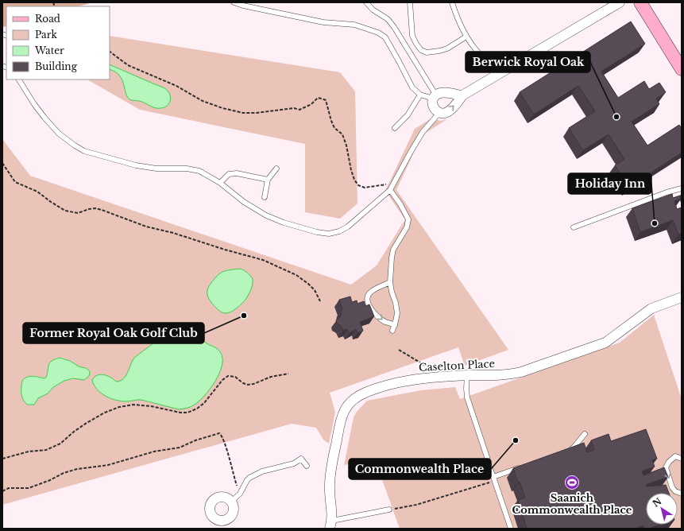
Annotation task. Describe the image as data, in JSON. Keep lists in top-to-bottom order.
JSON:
{
  "streets": {
    "street": ["Caselton Place"]
  },
  "places": {
    "other": [
      "Berwick Royal Oak",
      "Holiday Inn",
      "Former Royal Oak Golf Club",
      "Commonwealth Place"
    ],
    "sports": ["Saanich Commonwealth Place"]
  },
  "legend": [
    "Road",
    "Park",
    "Water",
    "Building"
  ],
  "north": "top left"
}
